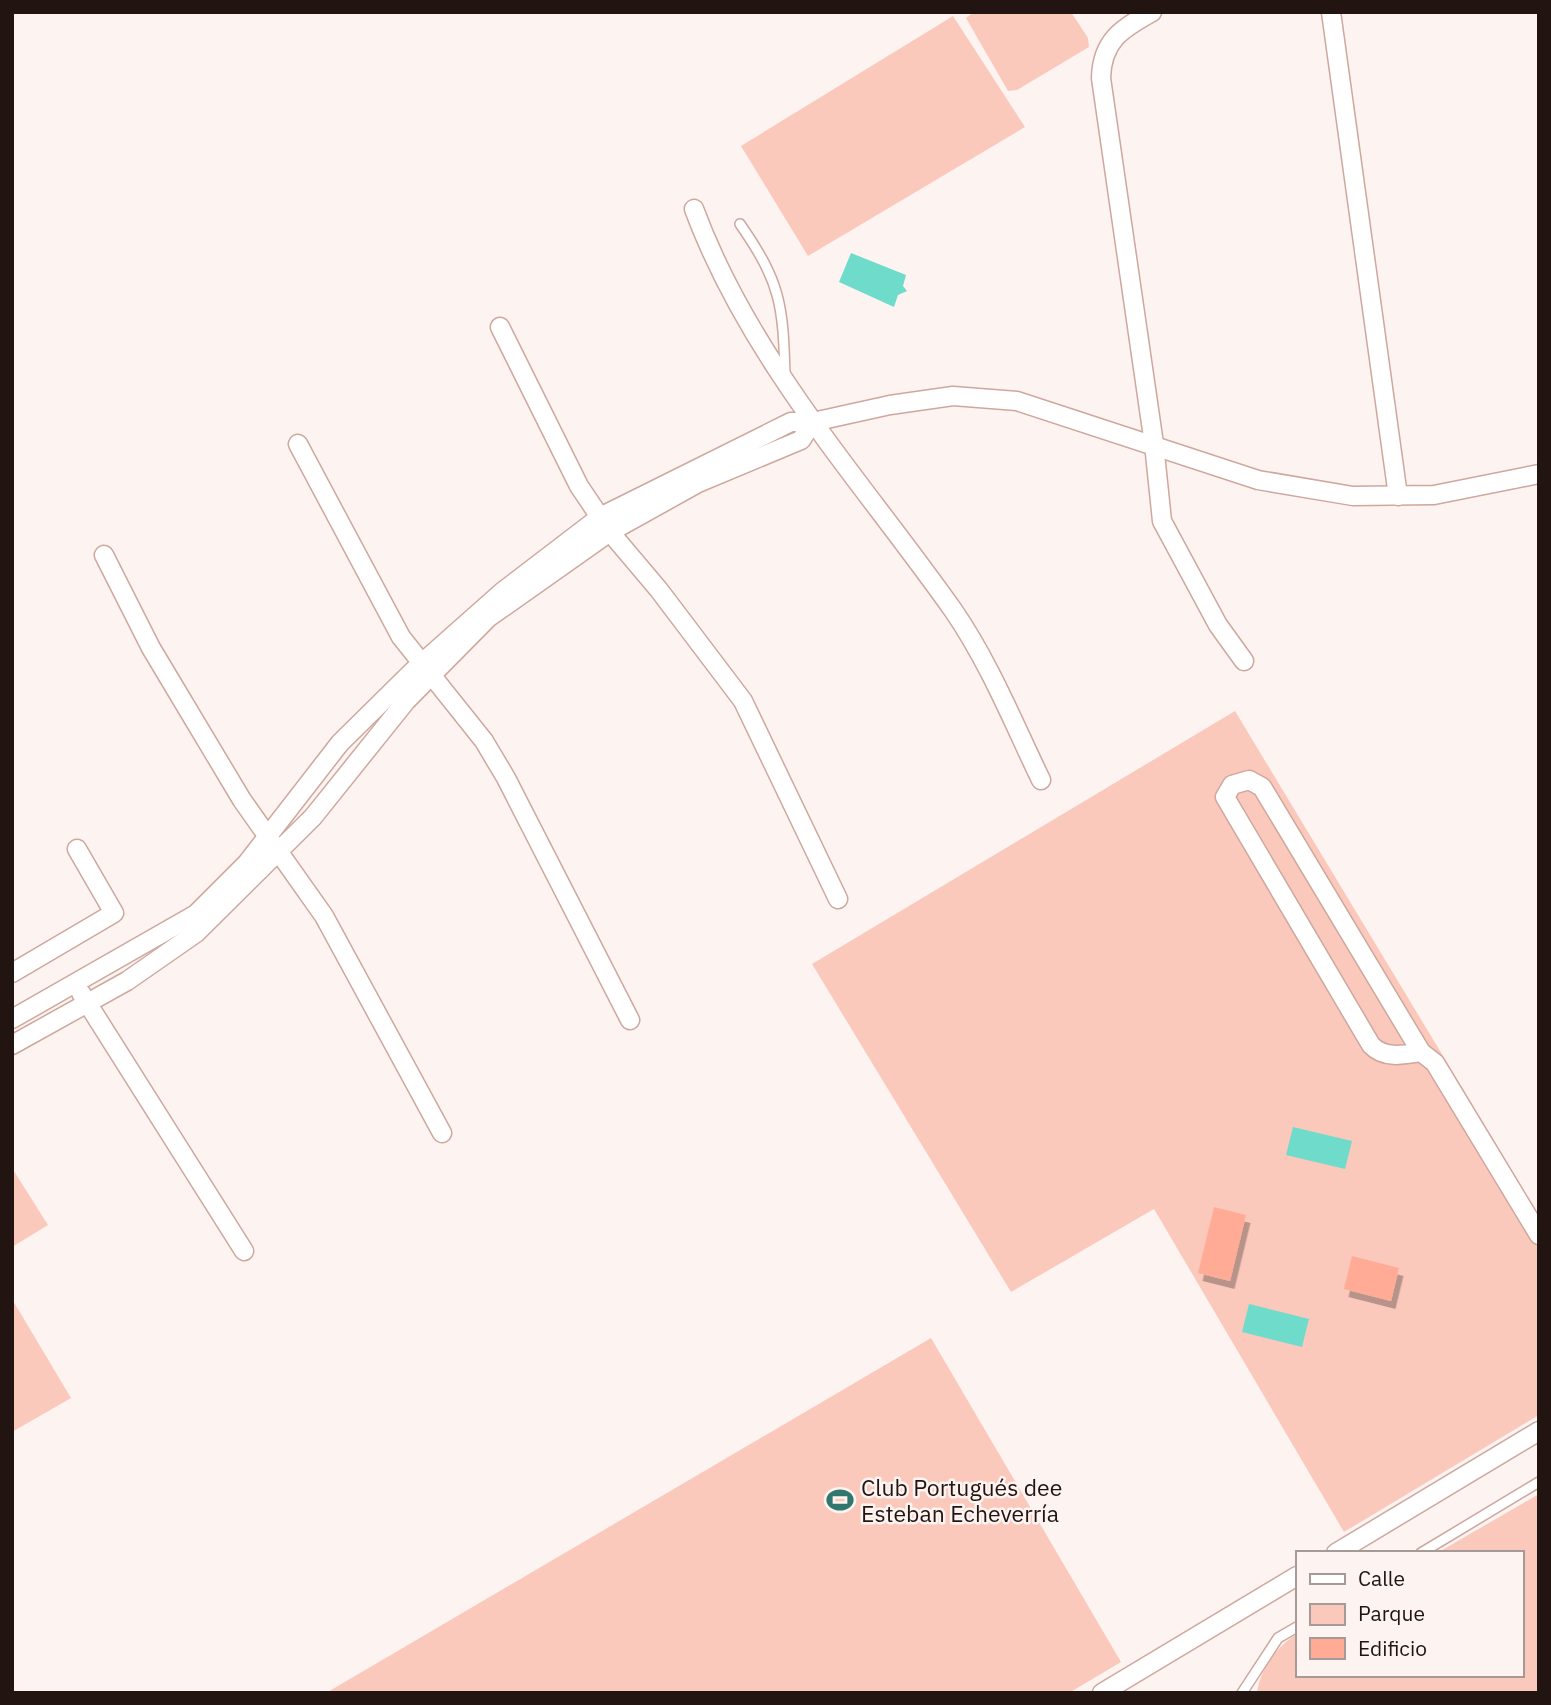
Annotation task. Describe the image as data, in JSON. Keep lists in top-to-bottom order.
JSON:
{
  "places": {
    "sports": ["Club Portugués dee Esteban Echeverría"]
  },
  "legend": ["Calle", "Parque", "Edificio"]
}
